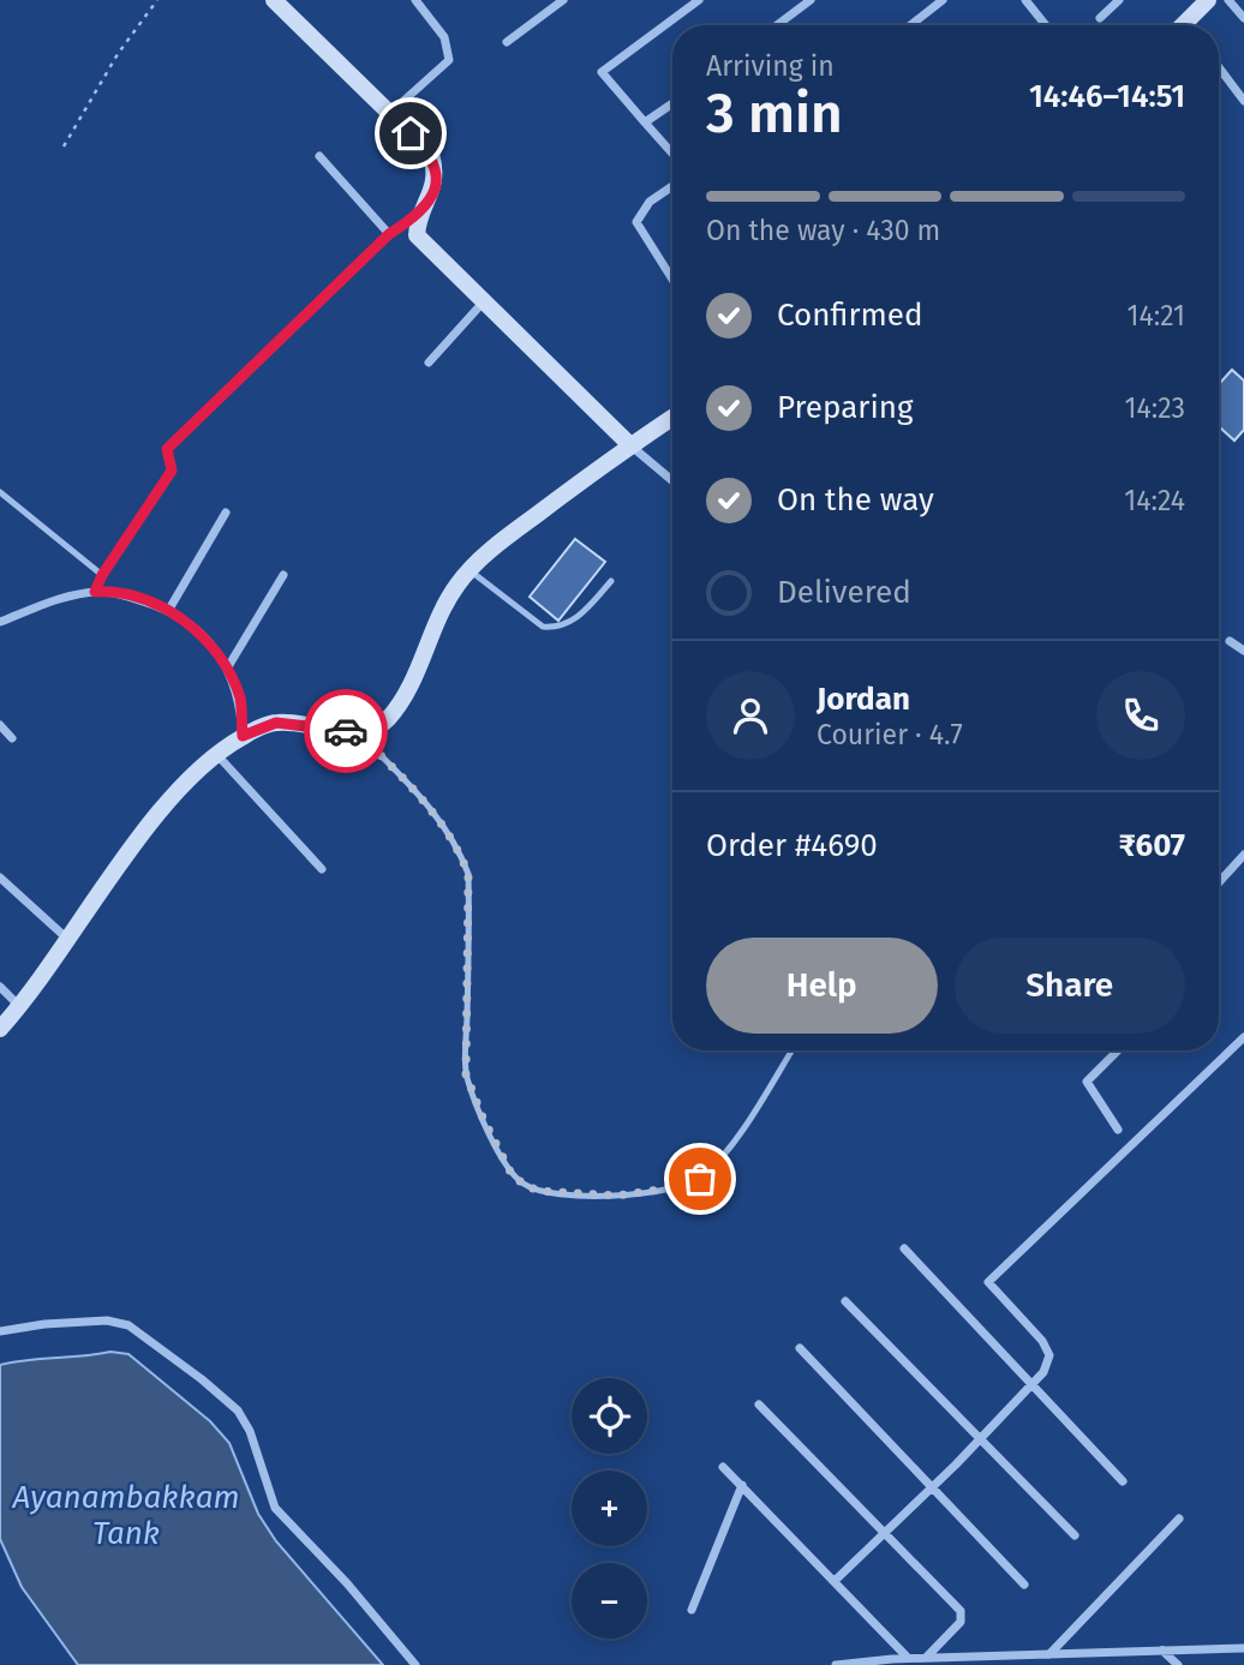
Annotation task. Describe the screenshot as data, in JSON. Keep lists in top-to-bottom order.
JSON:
{
  "water": ["Ayanambakkam Tank"],
  "page": {
    "heading": ["3 min", "Arriving in", "14:46–14:51"],
    "panel": [
      "Jordan",
      "Courier · 4.7",
      "Order #4690",
      "₹607"
    ],
    "bar": "On the way · 430 m",
    "list": [
      ["Confirmed", "14:21"],
      ["Preparing", "14:23"],
      ["On the way", "14:24"],
      "Delivered"
    ],
    "buttons": ["Help", "Share"],
    "map_buttons": ["+", "−"]
  }
}
